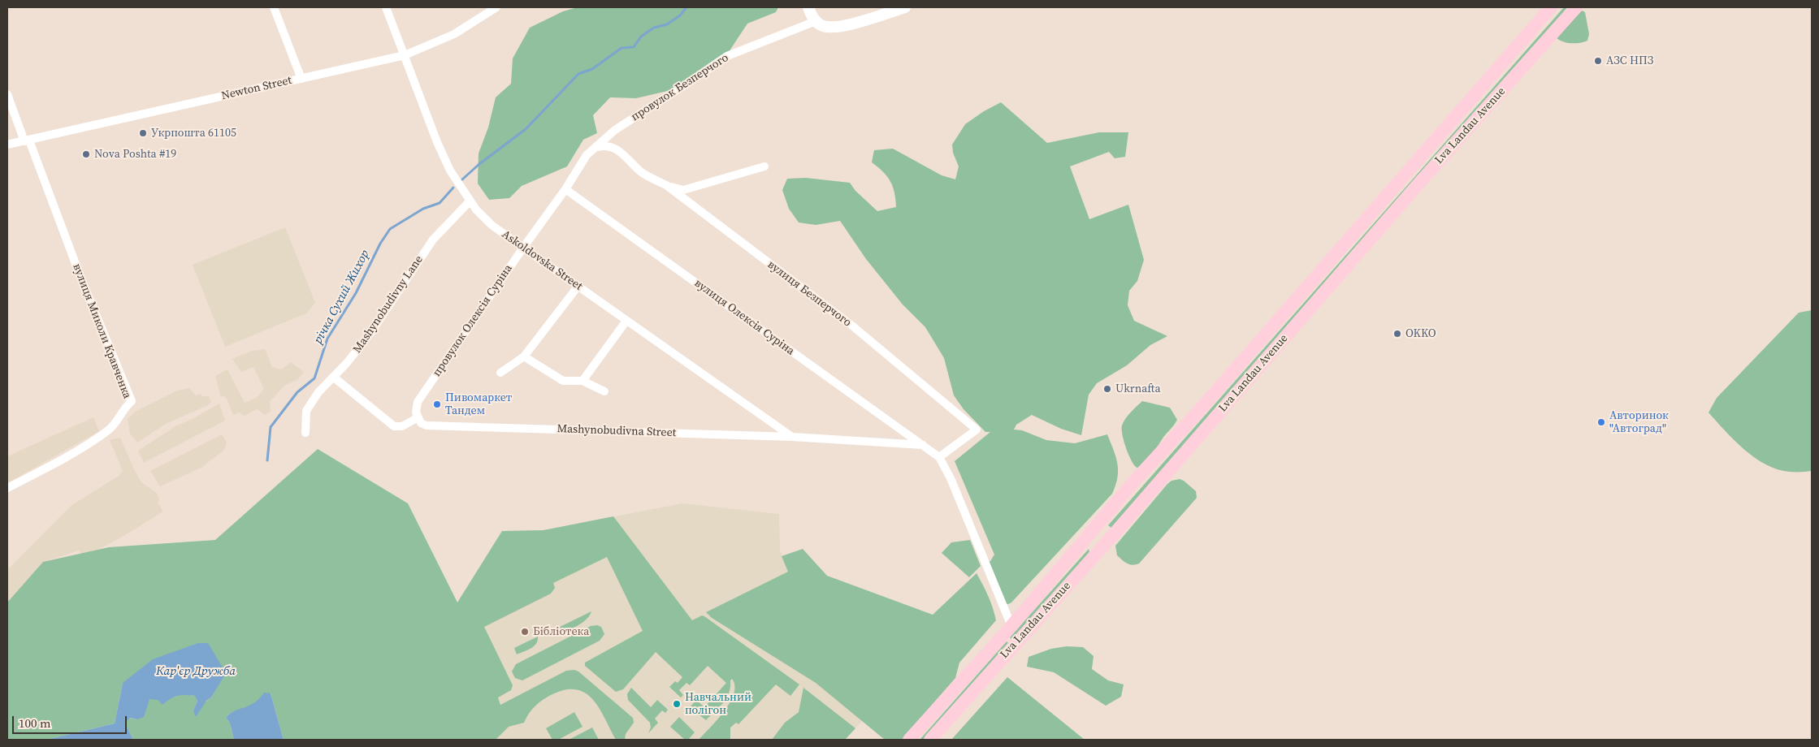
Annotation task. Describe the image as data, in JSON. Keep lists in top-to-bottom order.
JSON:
{
  "streets": {
    "main road": ["Lva Landau Avenue"],
    "street": [
      "провулок Безперчого",
      "Newton Street",
      "Askoldovska Street",
      "вулиця Безперчого",
      "Mashynobudivny Lane",
      "вулиця Олексія Суріна",
      "провулок Олексія Суріна",
      "вулиця Миколи Кравченка",
      "Mashynobudivna Street"
    ]
  },
  "crossings": [
    ["провулок Безперчого", "вулиця Безперчого"],
    ["провулок Безперчого", "провулок Олексія Суріна"],
    ["Newton Street", "Askoldovska Street"],
    ["Newton Street", "вулиця Миколи Кравченка"],
    ["Askoldovska Street", "Mashynobudivny Lane"],
    ["Askoldovska Street", "провулок Олексія Суріна"],
    ["Askoldovska Street", "Mashynobudivna Street"],
    ["вулиця Безперчого", "вулиця Олексія Суріна"],
    ["вулиця Безперчого", "провулок Олексія Суріна"],
    ["вулиця Олексія Суріна", "провулок Олексія Суріна"],
    ["вулиця Олексія Суріна", "Mashynobudivna Street"],
    ["провулок Олексія Суріна", "Mashynobudivna Street"]
  ],
  "water": ["річка Сухий Жихор", "Кар'єр Дружба"],
  "places": [
    "АЗС НПЗ",
    "Укрпошта 61105",
    "Nova Poshta #19",
    "OKKO",
    "Ukrnafta",
    "Пивомаркет Тандем",
    "Авторинок \"Автоград\"",
    "Бібліотека",
    "Навчальний полігон"
  ],
  "scale_bar": "100 m"
}
